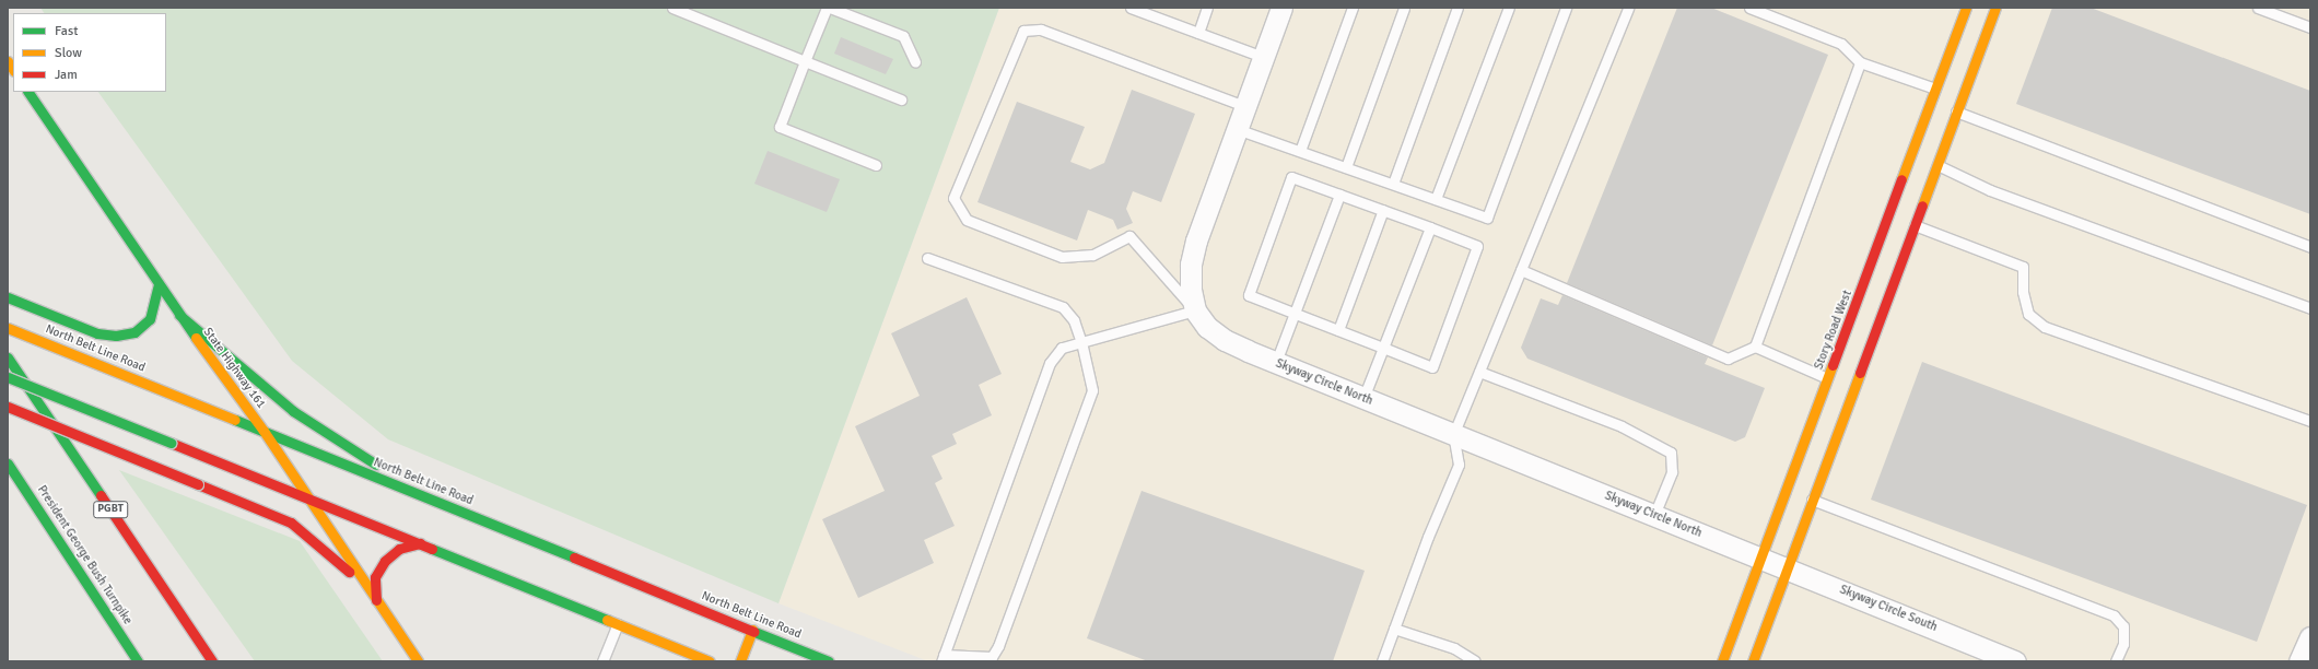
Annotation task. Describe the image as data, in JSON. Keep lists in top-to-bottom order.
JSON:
{
  "streets": {
    "main road": [
      "Story Road West",
      "North Belt Line Road",
      "State Highway 161",
      "PGBT",
      "President George Bush Turnpike"
    ],
    "street": ["Skyway Circle North", "Skyway Circle South"]
  },
  "crossings": [
    ["Story Road West", "Skyway Circle North"],
    ["Story Road West", "Skyway Circle South"],
    ["North Belt Line Road", "State Highway 161"],
    ["Skyway Circle North", "Skyway Circle South"]
  ],
  "legend": ["Fast", "Slow", "Jam"]
}
